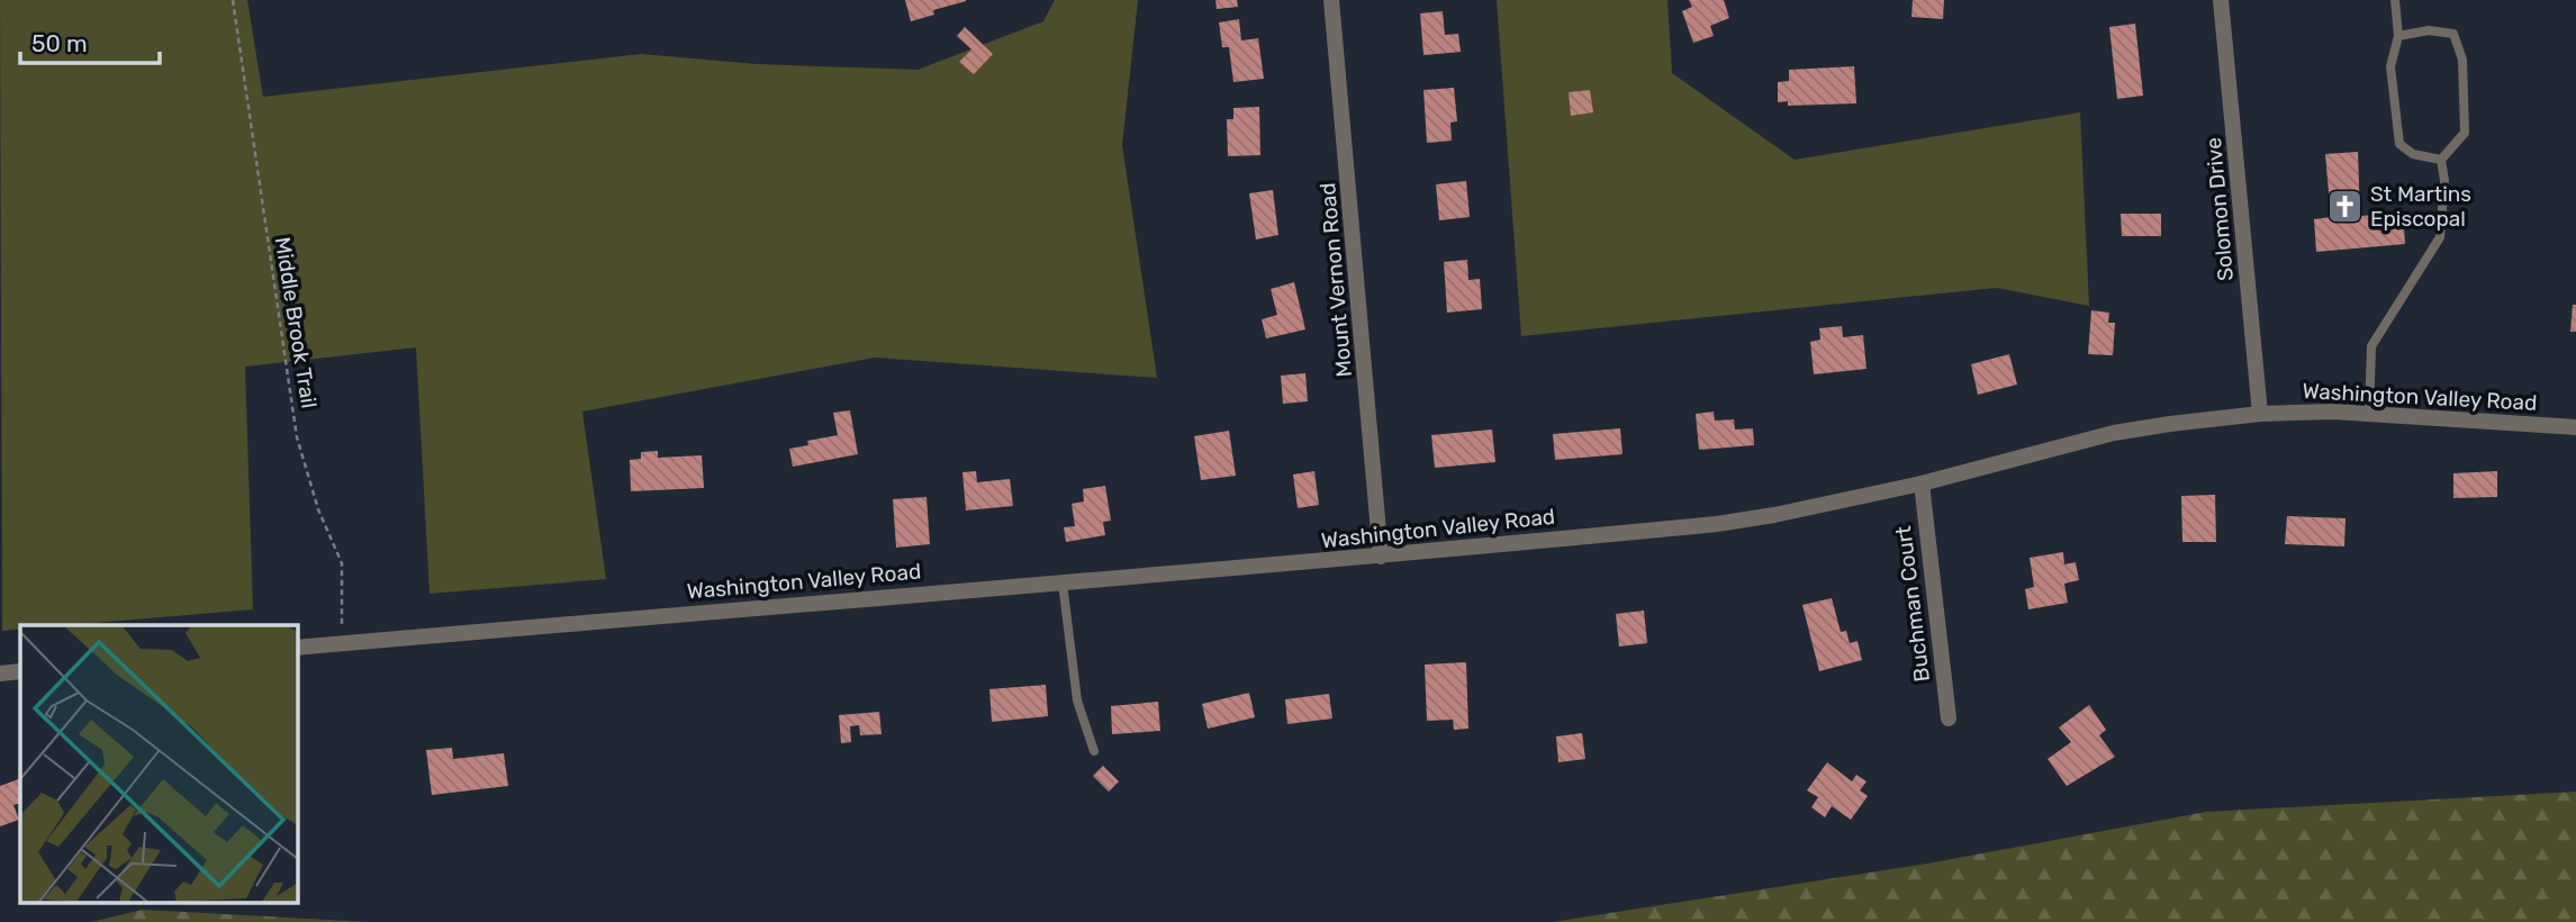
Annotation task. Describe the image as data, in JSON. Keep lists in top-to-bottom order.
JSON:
{
  "streets": {
    "street": [
      "Solomon Drive",
      "Mount Vernon Road",
      "Washington Valley Road",
      "Buchman Court"
    ],
    "path": ["Middle Brook Trail"]
  },
  "crossings": [
    ["Solomon Drive", "Washington Valley Road"],
    ["Mount Vernon Road", "Washington Valley Road"],
    ["Middle Brook Trail", "Washington Valley Road"],
    ["Washington Valley Road", "Buchman Court"]
  ],
  "places": {
    "church": ["St Martins Episcopal"]
  },
  "scale_bar": "50 m"
}
